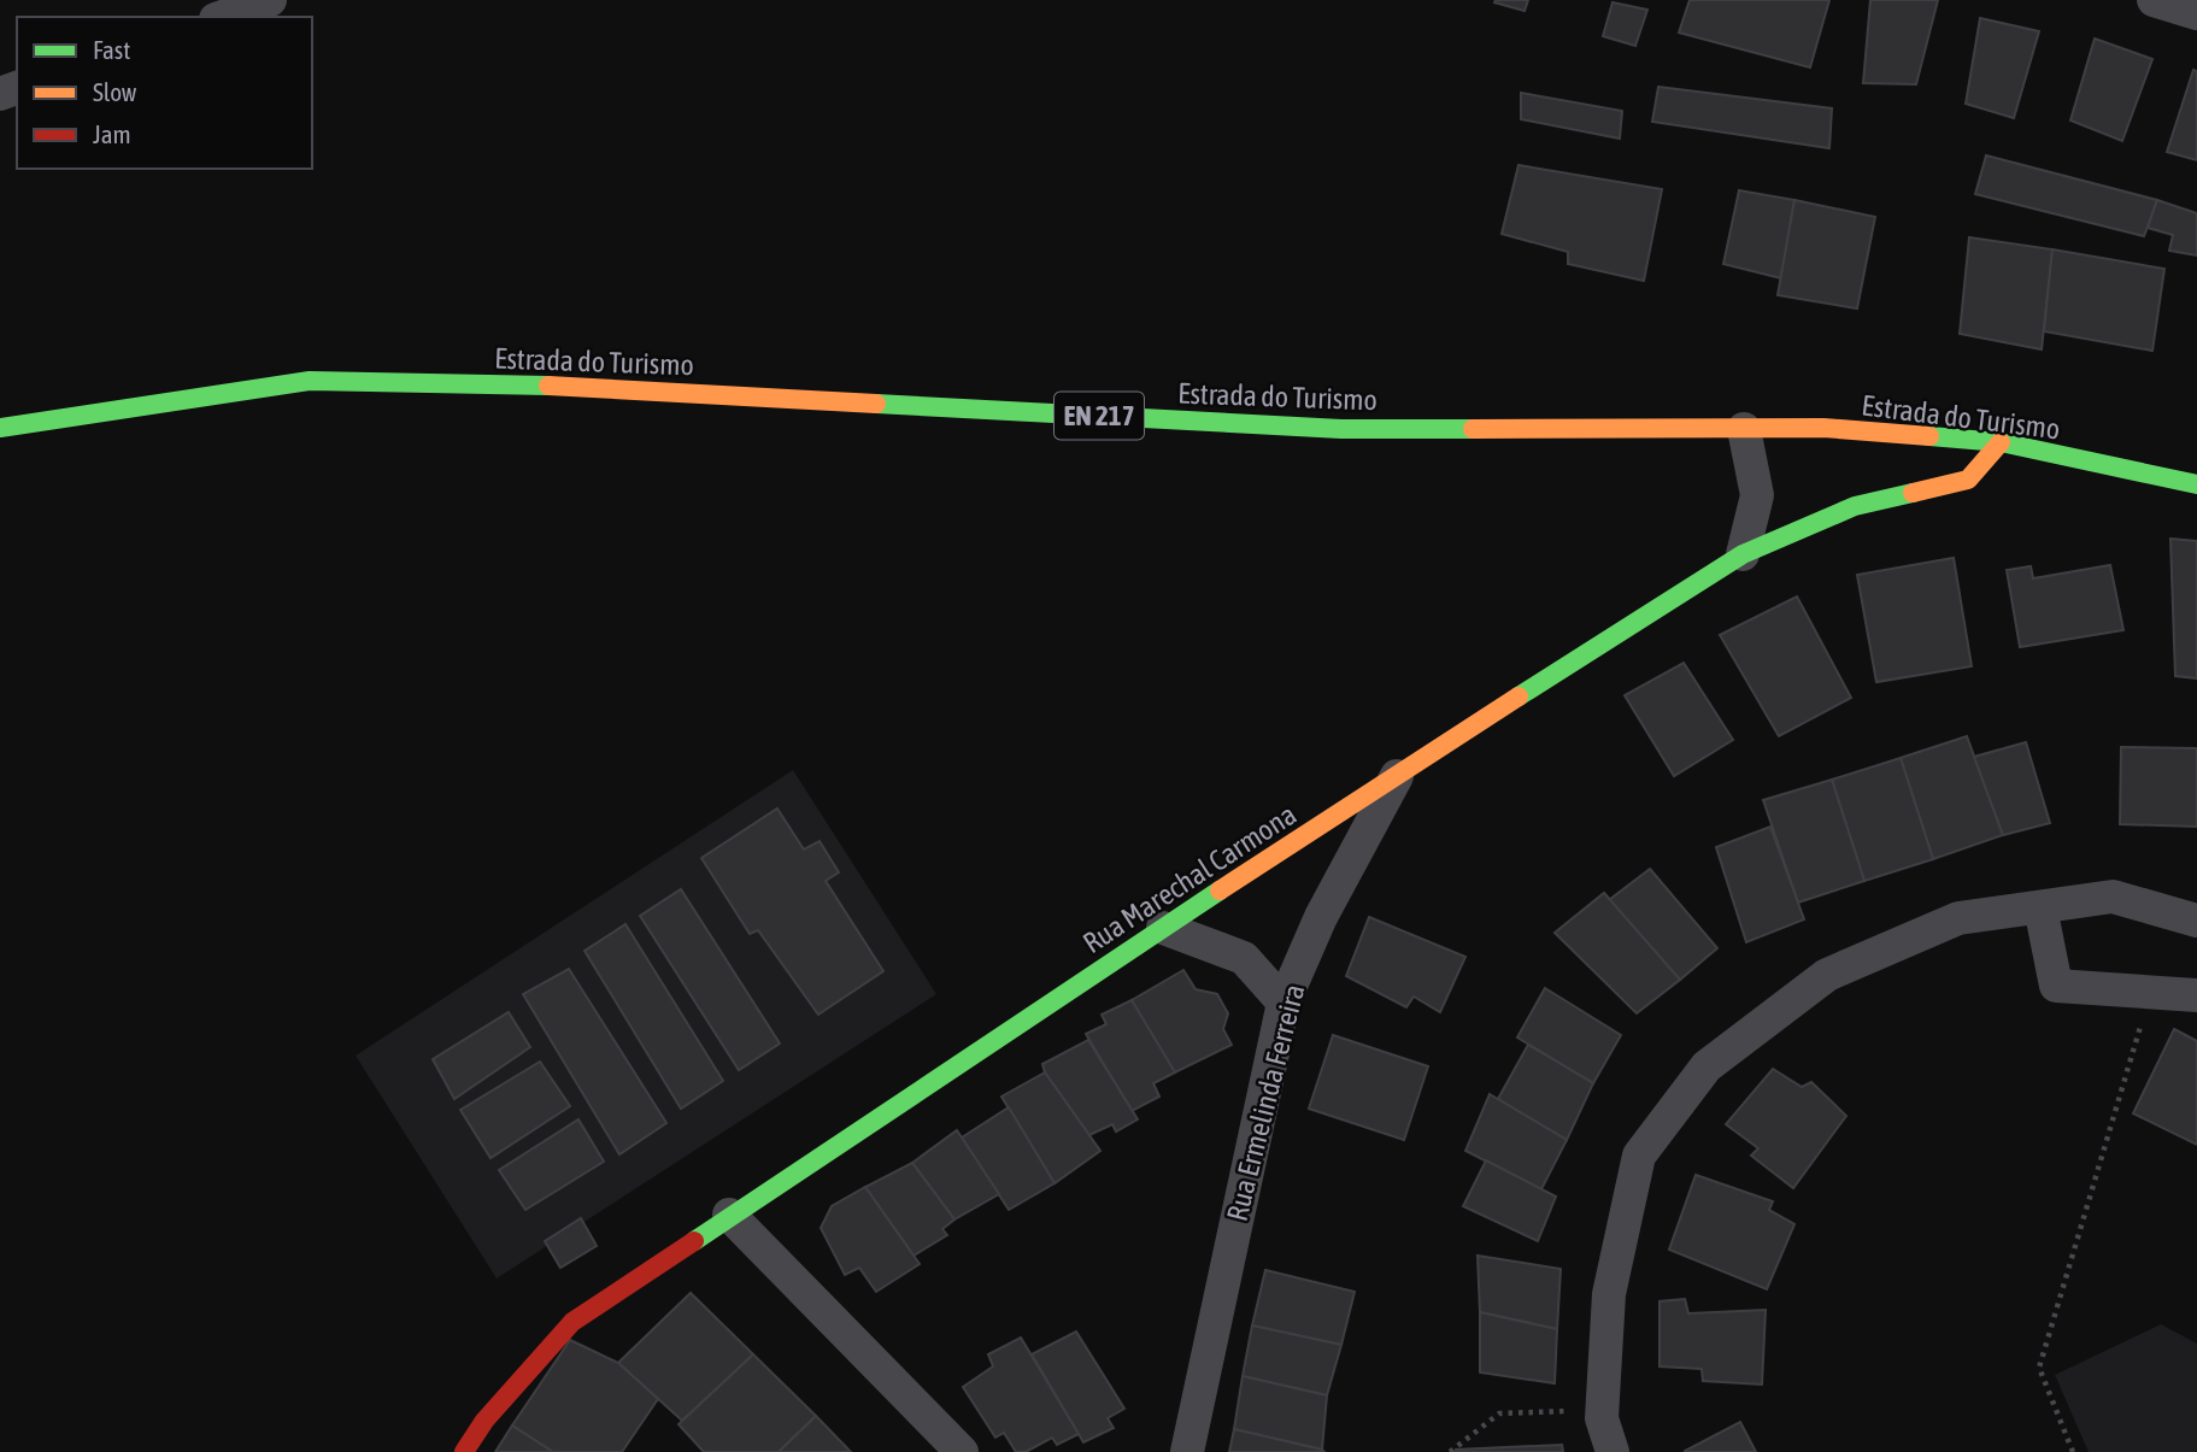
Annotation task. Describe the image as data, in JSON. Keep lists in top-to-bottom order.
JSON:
{
  "streets": {
    "main road": ["Estrada do Turismo", "EN 217", "Rua Marechal Carmona"],
    "street": ["Rua Ermelinda Ferreira"]
  },
  "crossings": [
    ["Estrada do Turismo", "Rua Marechal Carmona"],
    ["Rua Marechal Carmona", "Rua Ermelinda Ferreira"]
  ],
  "legend": ["Fast", "Slow", "Jam"]
}
